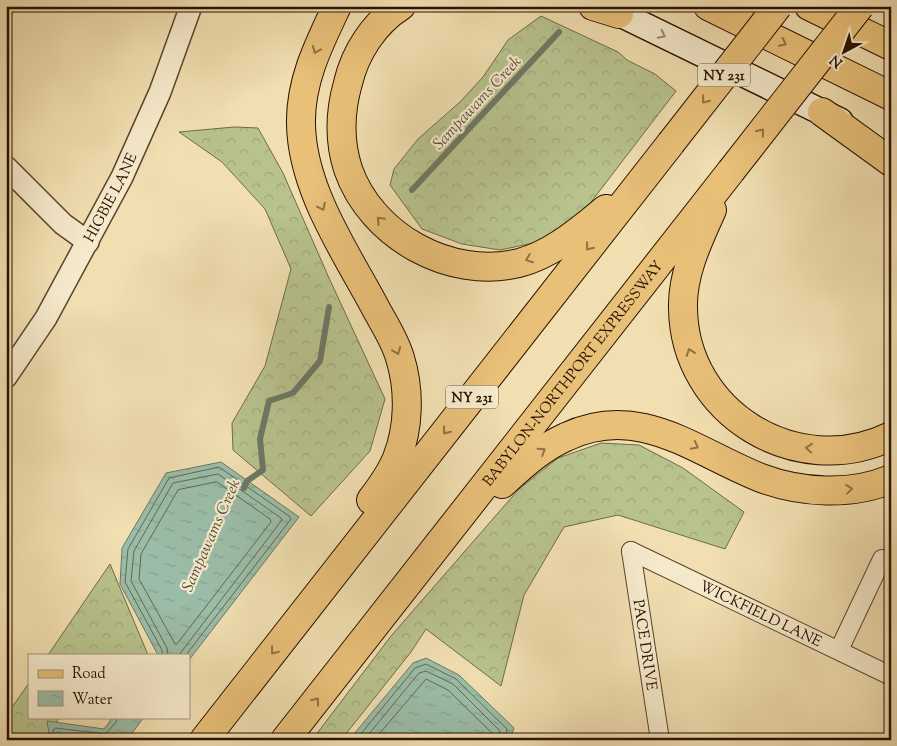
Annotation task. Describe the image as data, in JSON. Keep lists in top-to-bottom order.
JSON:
{
  "streets": {
    "main road": ["NY 231", "BABYLON-NORTHPORT EXPRESSWAY"],
    "street": ["HIGBIE LANE", "WICKFIELD LANE", "PACE DRIVE"]
  },
  "crossings": [
    ["WICKFIELD LANE", "PACE DRIVE"]
  ],
  "water": ["Sampawams Creek"],
  "legend": ["Road", "Water"],
  "north": "bottom left"
}
